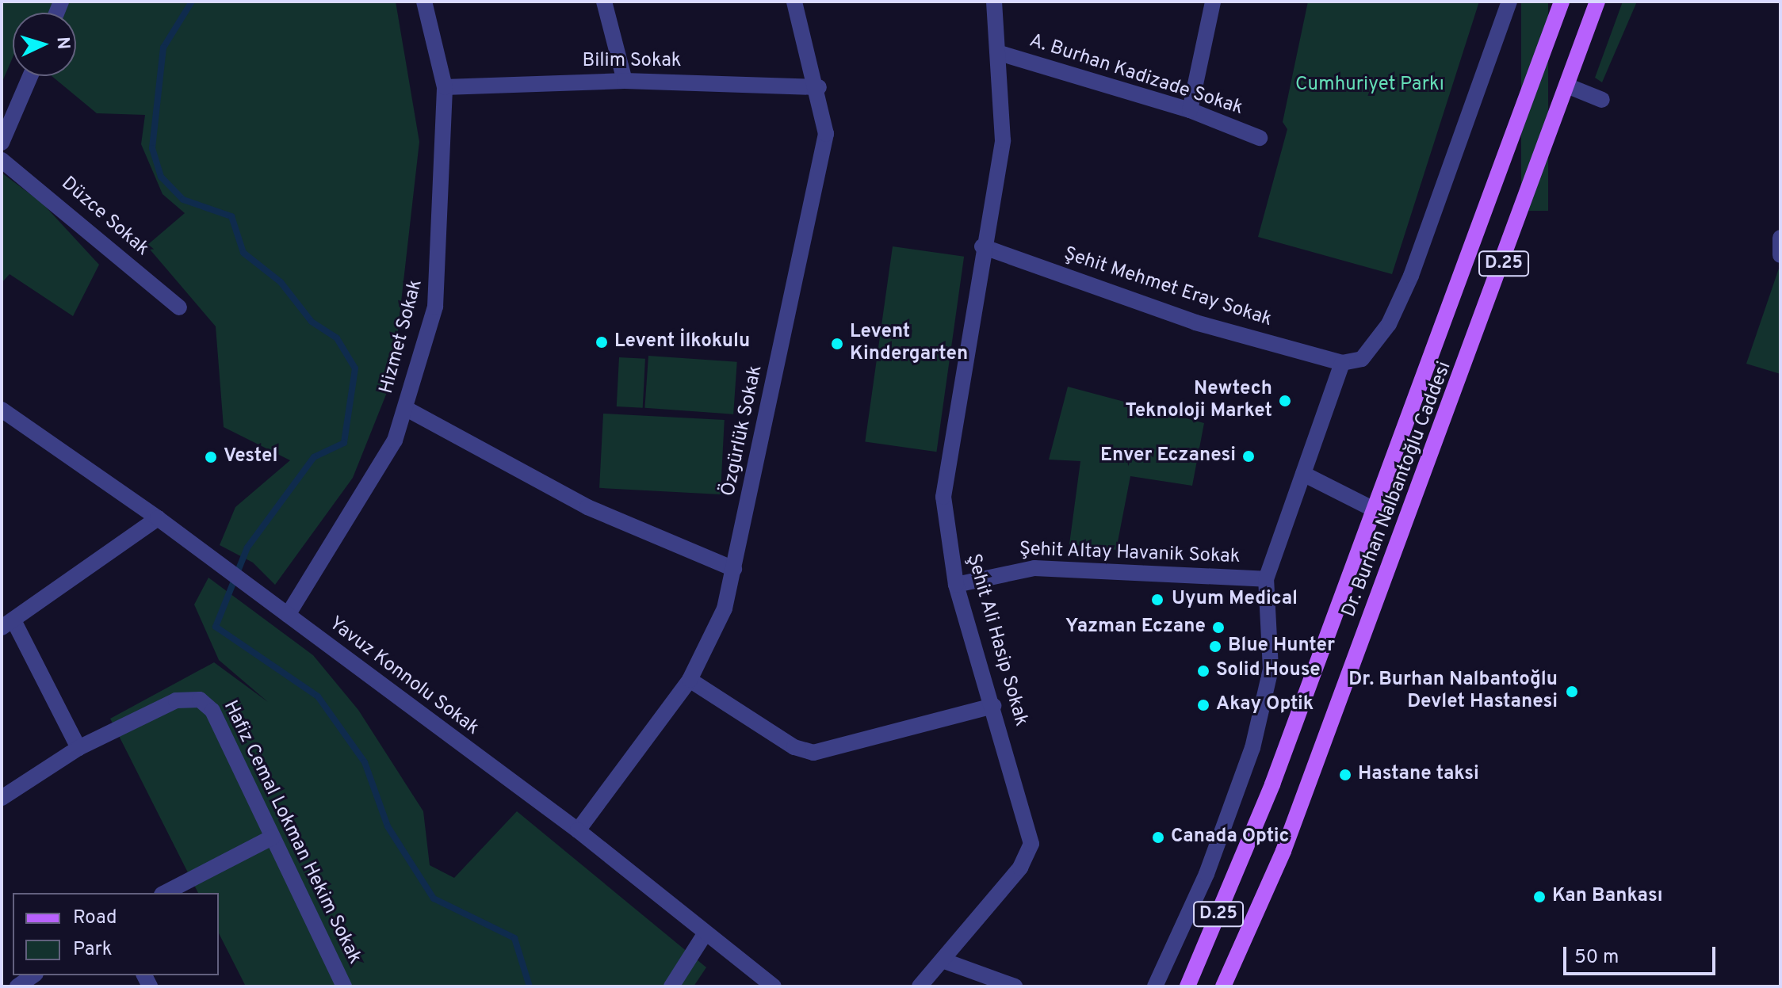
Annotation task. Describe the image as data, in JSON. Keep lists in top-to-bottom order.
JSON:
{
  "streets": {
    "main road": ["D.25", "Dr. Burhan Nalbantoğlu Caddesi"],
    "street": [
      "Bilim Sokak",
      "A. Burhan Kadizade Sokak",
      "Düzce Sokak",
      "Şehit Mehmet Eray Sokak",
      "Hizmet Sokak",
      "Özgürlük Sokak",
      "Şehit Altay Havanik Sokak",
      "Şehit Ali Hasip Sokak",
      "Yavuz Konnolu Sokak",
      "Hafiz Cemal Lokman Hekim Sokak"
    ]
  },
  "crossings": [
    ["Bilim Sokak", "Hizmet Sokak"],
    ["Bilim Sokak", "Özgürlük Sokak"],
    ["A. Burhan Kadizade Sokak", "Şehit Ali Hasip Sokak"],
    ["Şehit Mehmet Eray Sokak", "Şehit Ali Hasip Sokak"],
    ["Hizmet Sokak", "Yavuz Konnolu Sokak"],
    ["Özgürlük Sokak", "Yavuz Konnolu Sokak"],
    ["Şehit Altay Havanik Sokak", "Şehit Ali Hasip Sokak"]
  ],
  "parks": ["Cumhuriyet Parkı"],
  "places": [
    "Levent İlkokulu",
    "Levent Kindergarten",
    "Newtech Teknoloji Market",
    "Enver Eczanesi",
    "Vestel",
    "Uyum Medical",
    "Yazman Eczane",
    "Blue Hunter",
    "Solid House",
    "Dr. Burhan Nalbantoğlu Devlet Hastanesi",
    "Akay Optik",
    "Hastane taksi",
    "Canada Optic",
    "Kan Bankası"
  ],
  "legend": ["Road", "Park"],
  "scale_bar": "50 m",
  "north": "right"
}
